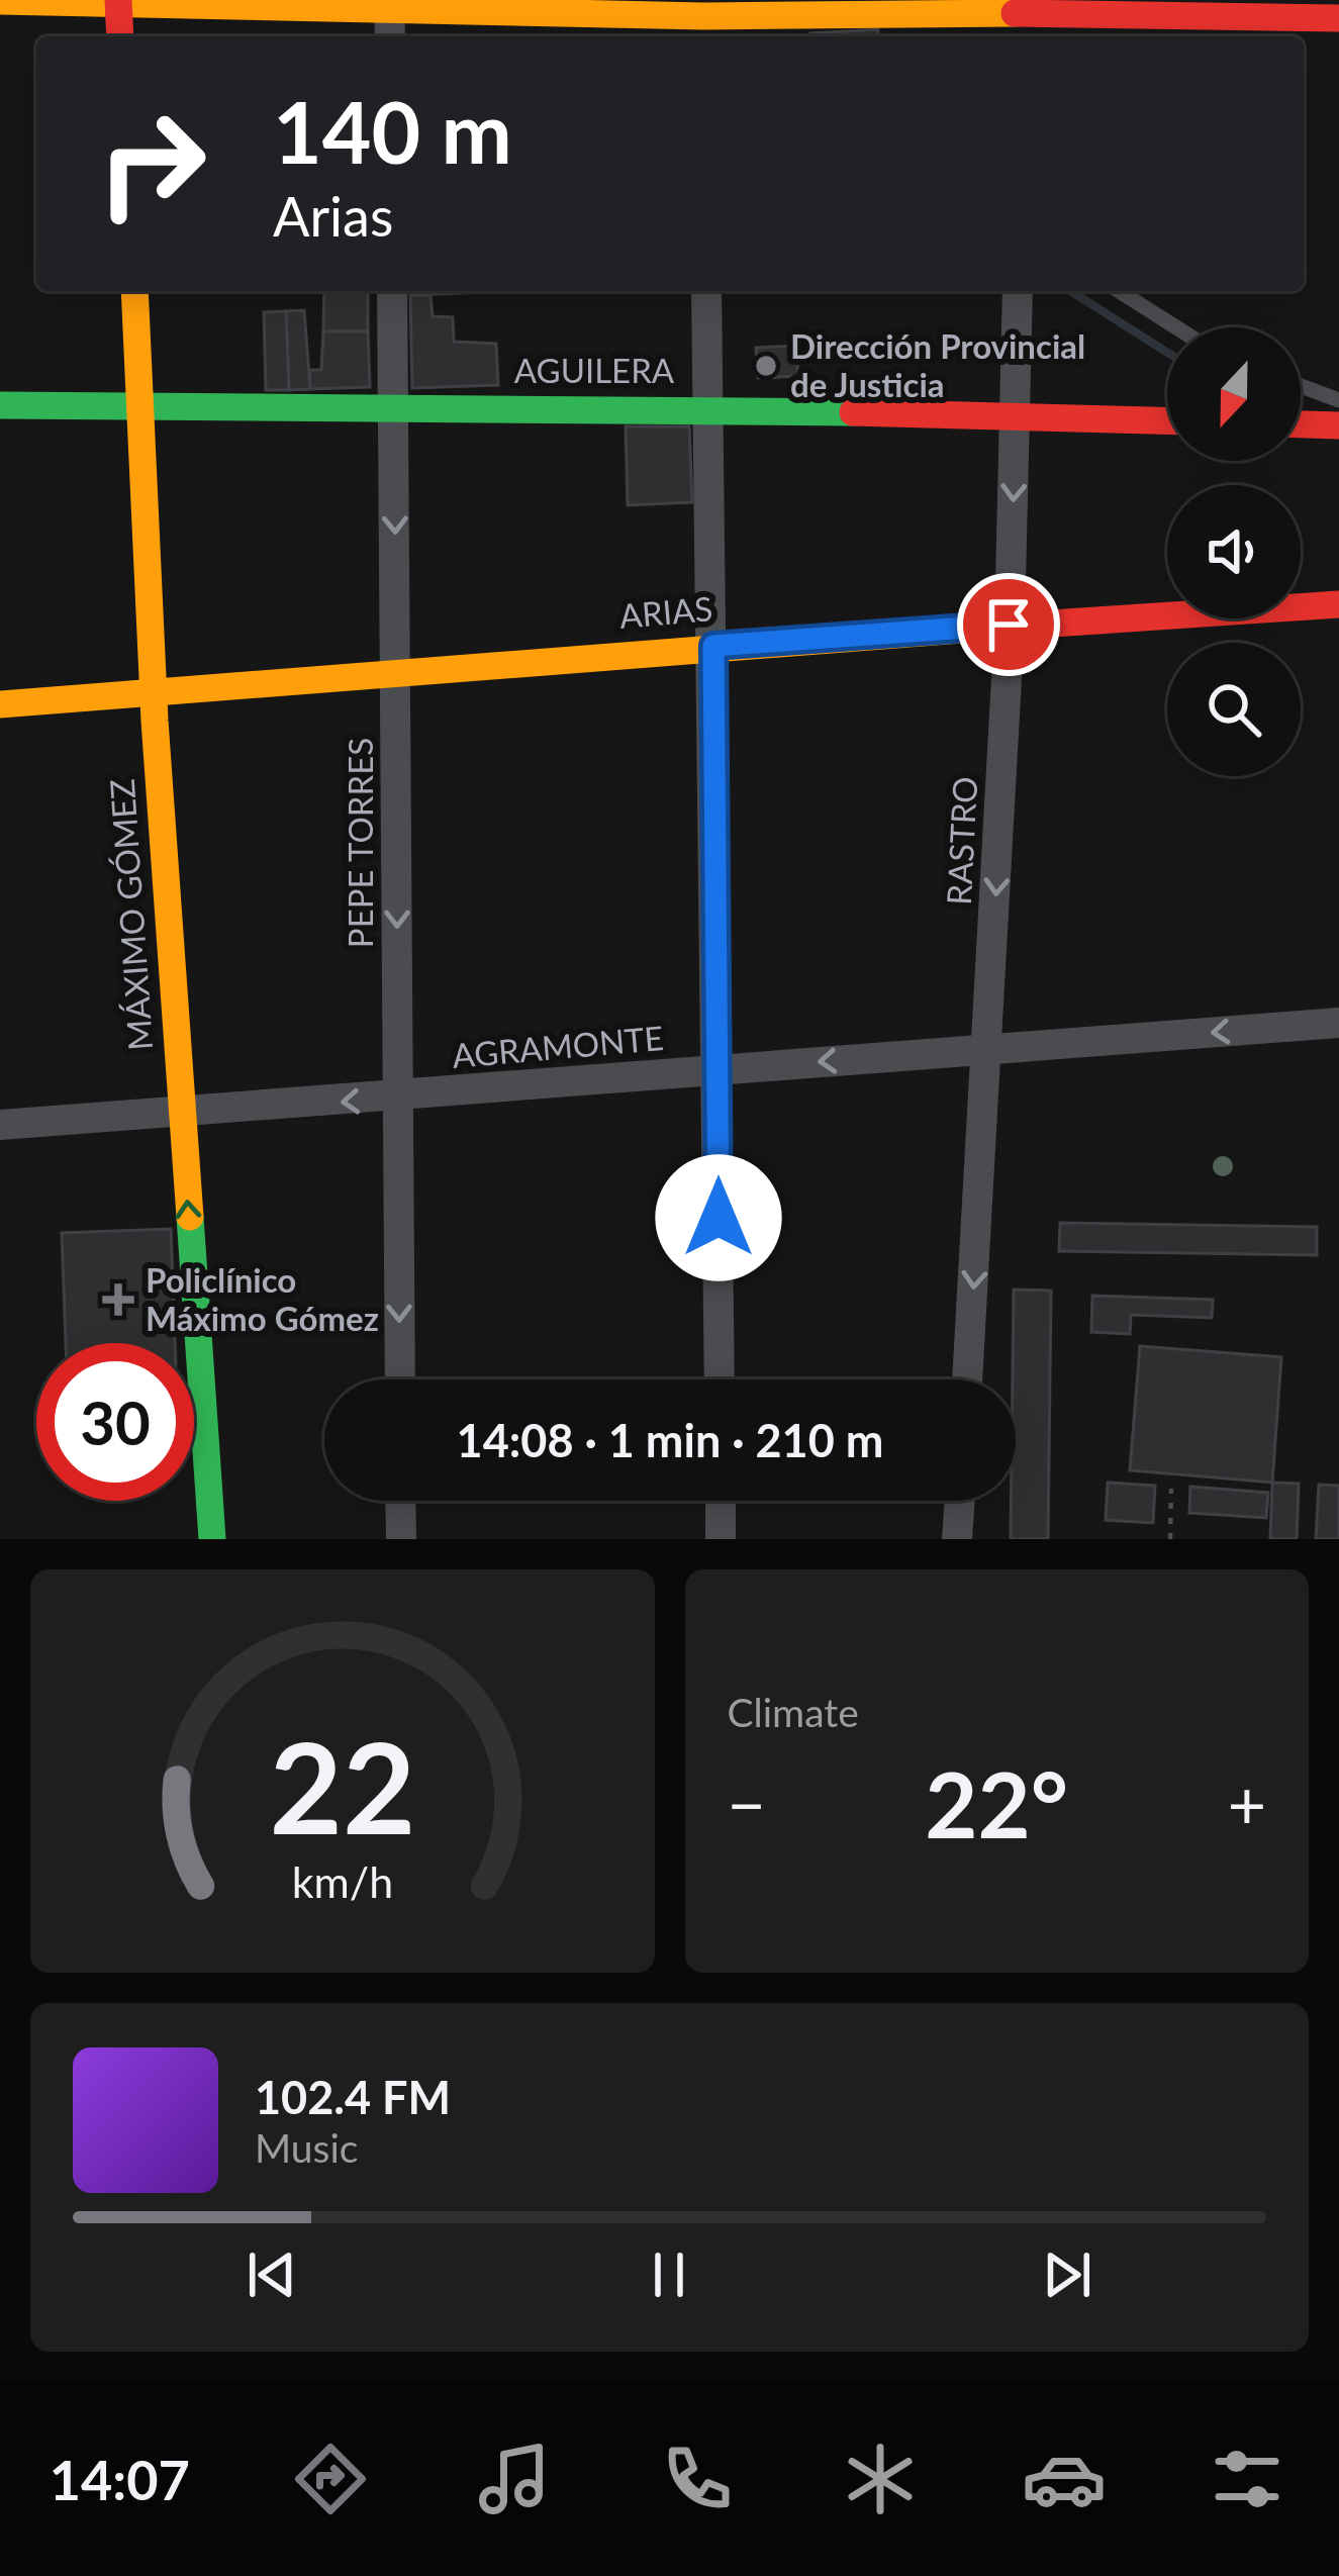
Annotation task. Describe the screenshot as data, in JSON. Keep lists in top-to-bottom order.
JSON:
{
  "streets": {
    "street": [
      "AGUILERA",
      "ARIAS",
      "RASTRO",
      "PEPE TORRES",
      "MÁXIMO GÓMEZ",
      "AGRAMONTE"
    ]
  },
  "crossings": [
    ["AGUILERA", "RASTRO"],
    ["AGUILERA", "PEPE TORRES"],
    ["AGUILERA", "MÁXIMO GÓMEZ"],
    ["ARIAS", "RASTRO"],
    ["ARIAS", "PEPE TORRES"],
    ["ARIAS", "MÁXIMO GÓMEZ"],
    ["RASTRO", "AGRAMONTE"],
    ["PEPE TORRES", "AGRAMONTE"],
    ["MÁXIMO GÓMEZ", "AGRAMONTE"]
  ],
  "one_way": ["PEPE TORRES", "AGRAMONTE"],
  "places": {
    "other": ["Dirección Provincial de Justicia"],
    "health": ["Policlínico Máximo Gómez"]
  },
  "north": "bottom",
  "page": {
    "turn": ["140 m", "Arias"],
    "limit": "30",
    "trip": "14:08 · 1 min · 210 m",
    "tile": "Climate",
    "heat": ["−", "22°", "+"],
    "song": ["102.4 FM", "Music"],
    "tabs": "14:07",
    "gauge": ["22", "km/h"]
  }
}
